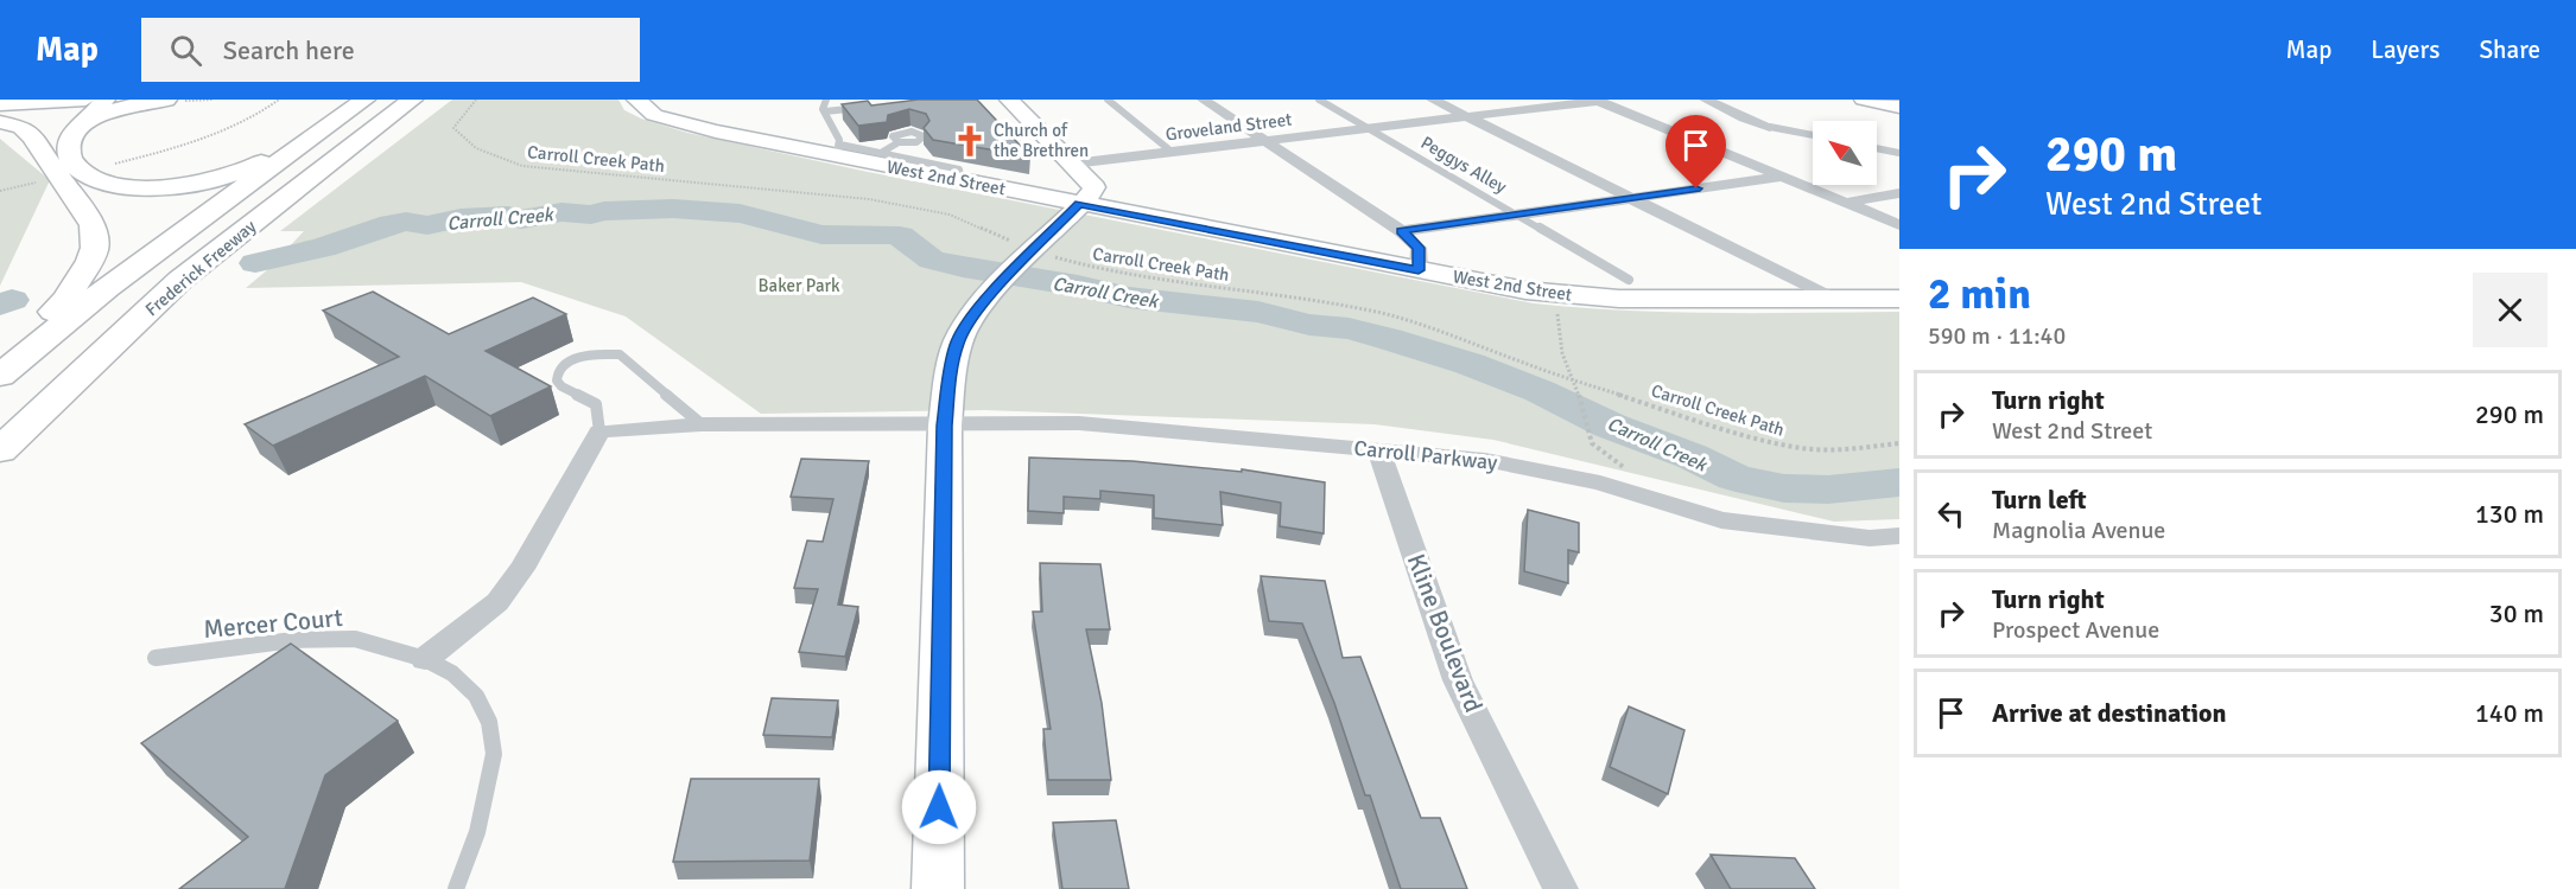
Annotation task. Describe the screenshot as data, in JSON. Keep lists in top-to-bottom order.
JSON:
{
  "streets": {
    "highway": ["Frederick Freeway"],
    "street": [
      "Groveland Street",
      "West 2nd Street",
      "Carroll Parkway",
      "Kline Boulevard"
    ],
    "lane": ["Peggys Alley", "Mercer Court"],
    "path": ["Carroll Creek Path"]
  },
  "crossings": [
    ["Groveland Street", "Peggys Alley"],
    ["Carroll Parkway", "Kline Boulevard"]
  ],
  "water": ["Carroll Creek"],
  "parks": ["Baker Park"],
  "places": {
    "church": ["Church of the Brethren"]
  },
  "north": "top left",
  "page": {
    "header": "Map",
    "search": "Search here",
    "nav": ["Map", "Layers", "Share"],
    "turn": ["290 m", "West 2nd Street"],
    "heading": ["2 min", "590 m · 11:40"],
    "list": [
      {
        "name": "Turn right",
        "note": "West 2nd Street",
        "value": "290 m"
      },
      {
        "name": "Turn left",
        "note": "Magnolia Avenue",
        "value": "130 m"
      },
      {
        "name": "Turn right",
        "note": "Prospect Avenue",
        "value": "30 m"
      },
      {
        "name": "Arrive at destination",
        "value": "140 m"
      }
    ]
  }
}
